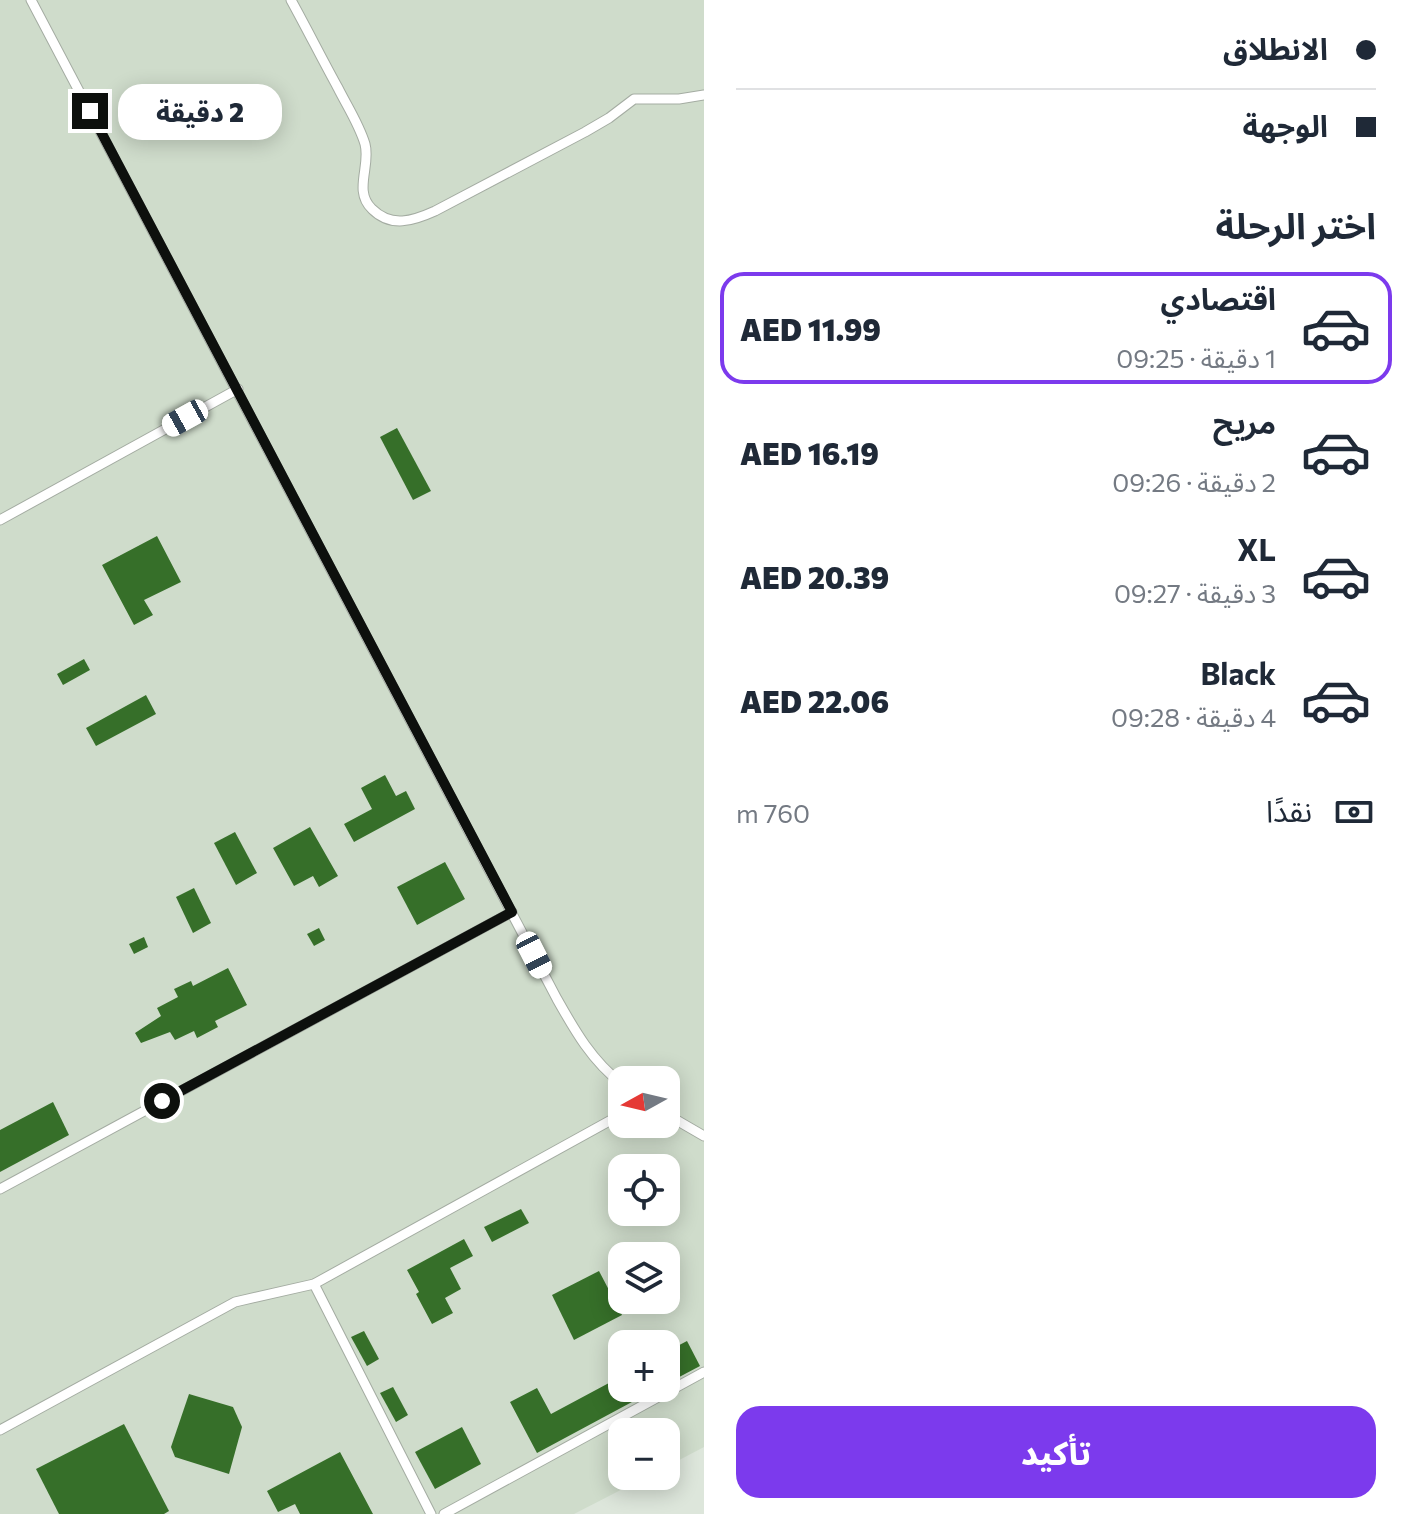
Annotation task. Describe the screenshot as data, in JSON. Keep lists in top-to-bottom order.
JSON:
{
  "north": "left",
  "page": {
    "banner": ["الانطلاق", "الوجهة"],
    "bubble": "2 دقيقة",
    "heading": "اختر الرحلة",
    "list": [
      {
        "name": "اقتصادي",
        "note": "1 دقيقة · 09:25",
        "value": "AED 11.99"
      },
      {
        "name": "مريح",
        "note": "2 دقيقة · 09:26",
        "value": "AED 16.19"
      },
      {
        "name": "XL",
        "note": "3 دقيقة · 09:27",
        "value": "AED 20.39"
      },
      {
        "name": "Black",
        "note": "4 دقيقة · 09:28",
        "value": "AED 22.06"
      }
    ],
    "pay": ["نقدًا", "760 m"],
    "map_buttons": ["+", "−"],
    "buttons": "تأكيد"
  }
}
